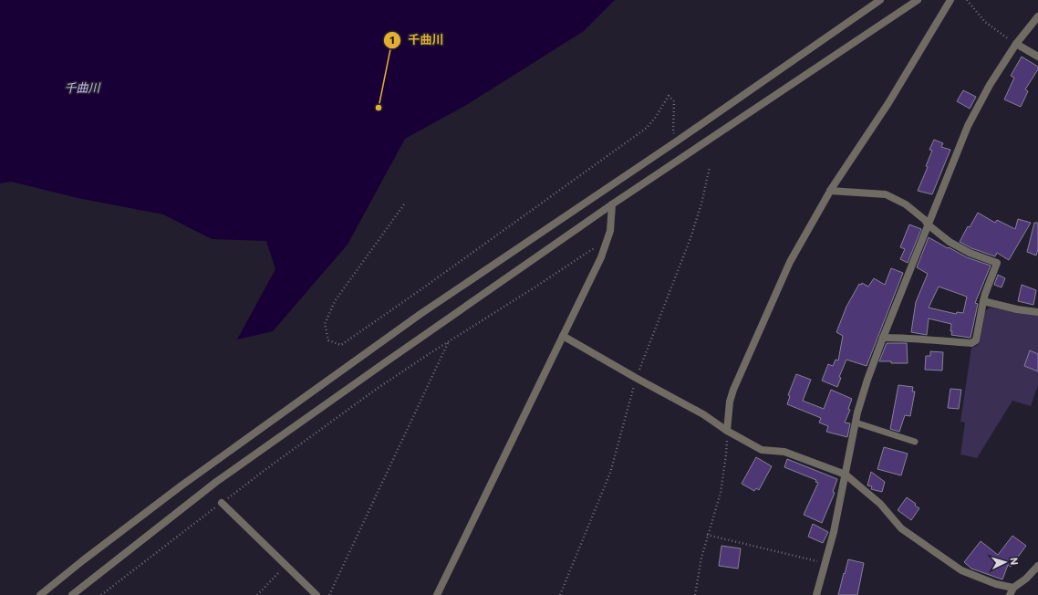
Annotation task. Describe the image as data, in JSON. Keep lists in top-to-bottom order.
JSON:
{
  "water": ["千曲川"],
  "places": ["千曲川"],
  "north": "right"
}
